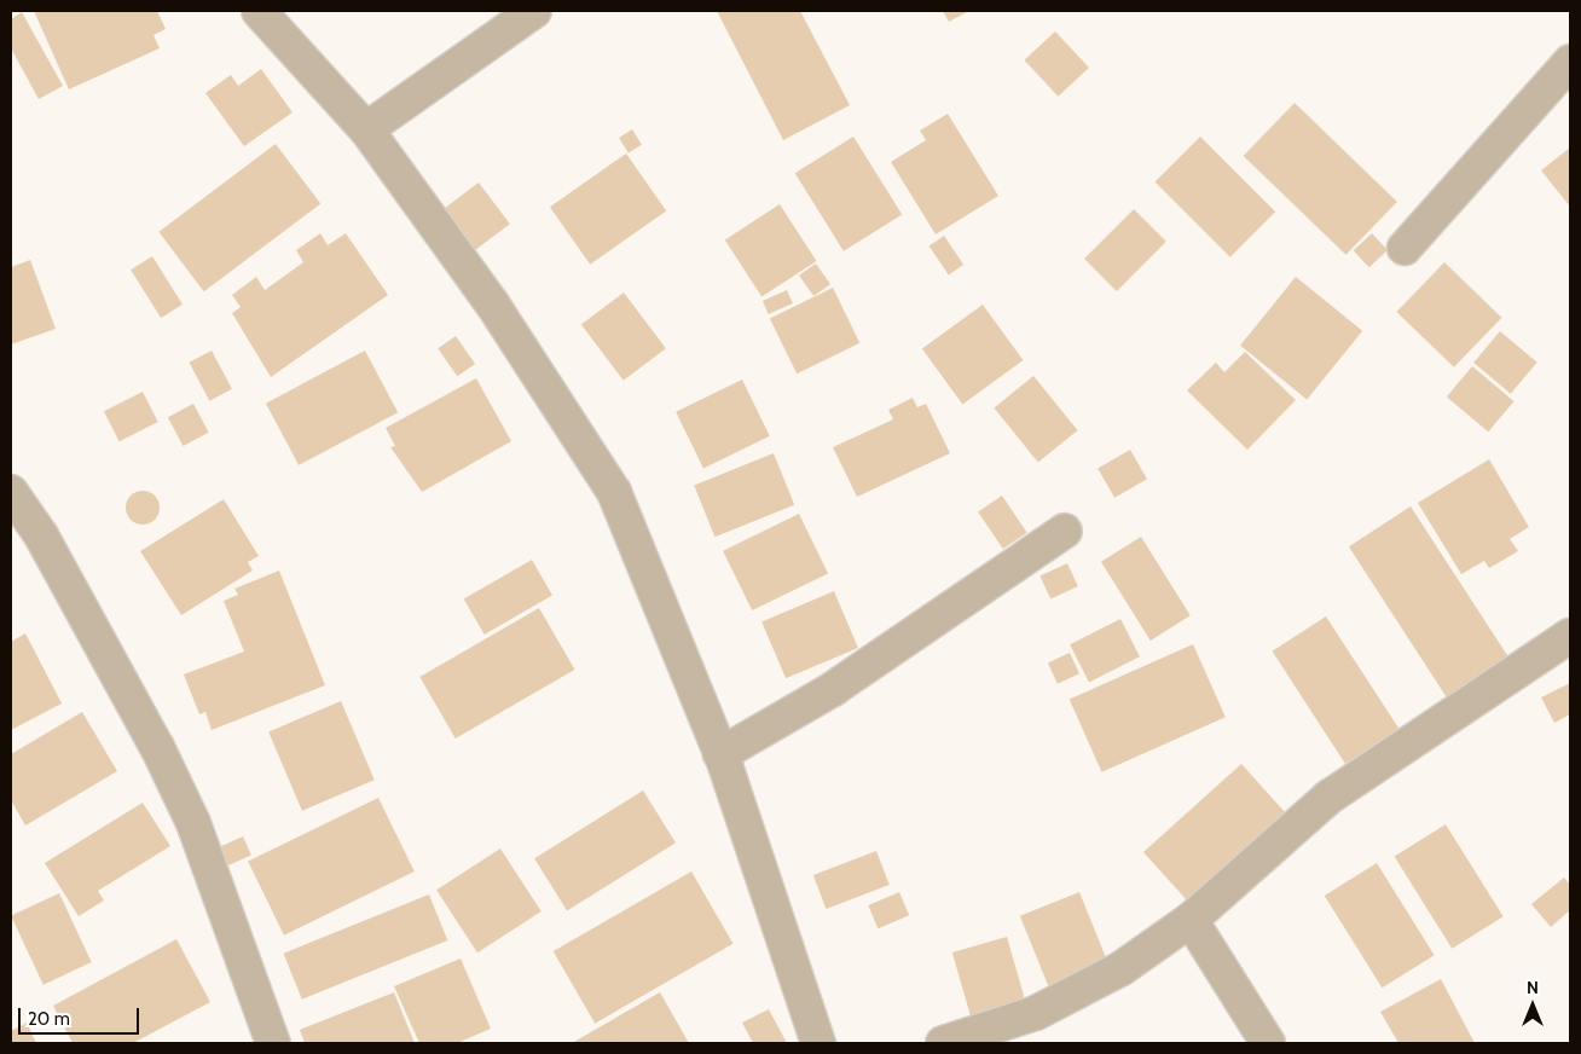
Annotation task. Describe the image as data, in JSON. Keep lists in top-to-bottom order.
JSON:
{
  "scale_bar": "20 m",
  "north": "top"
}
